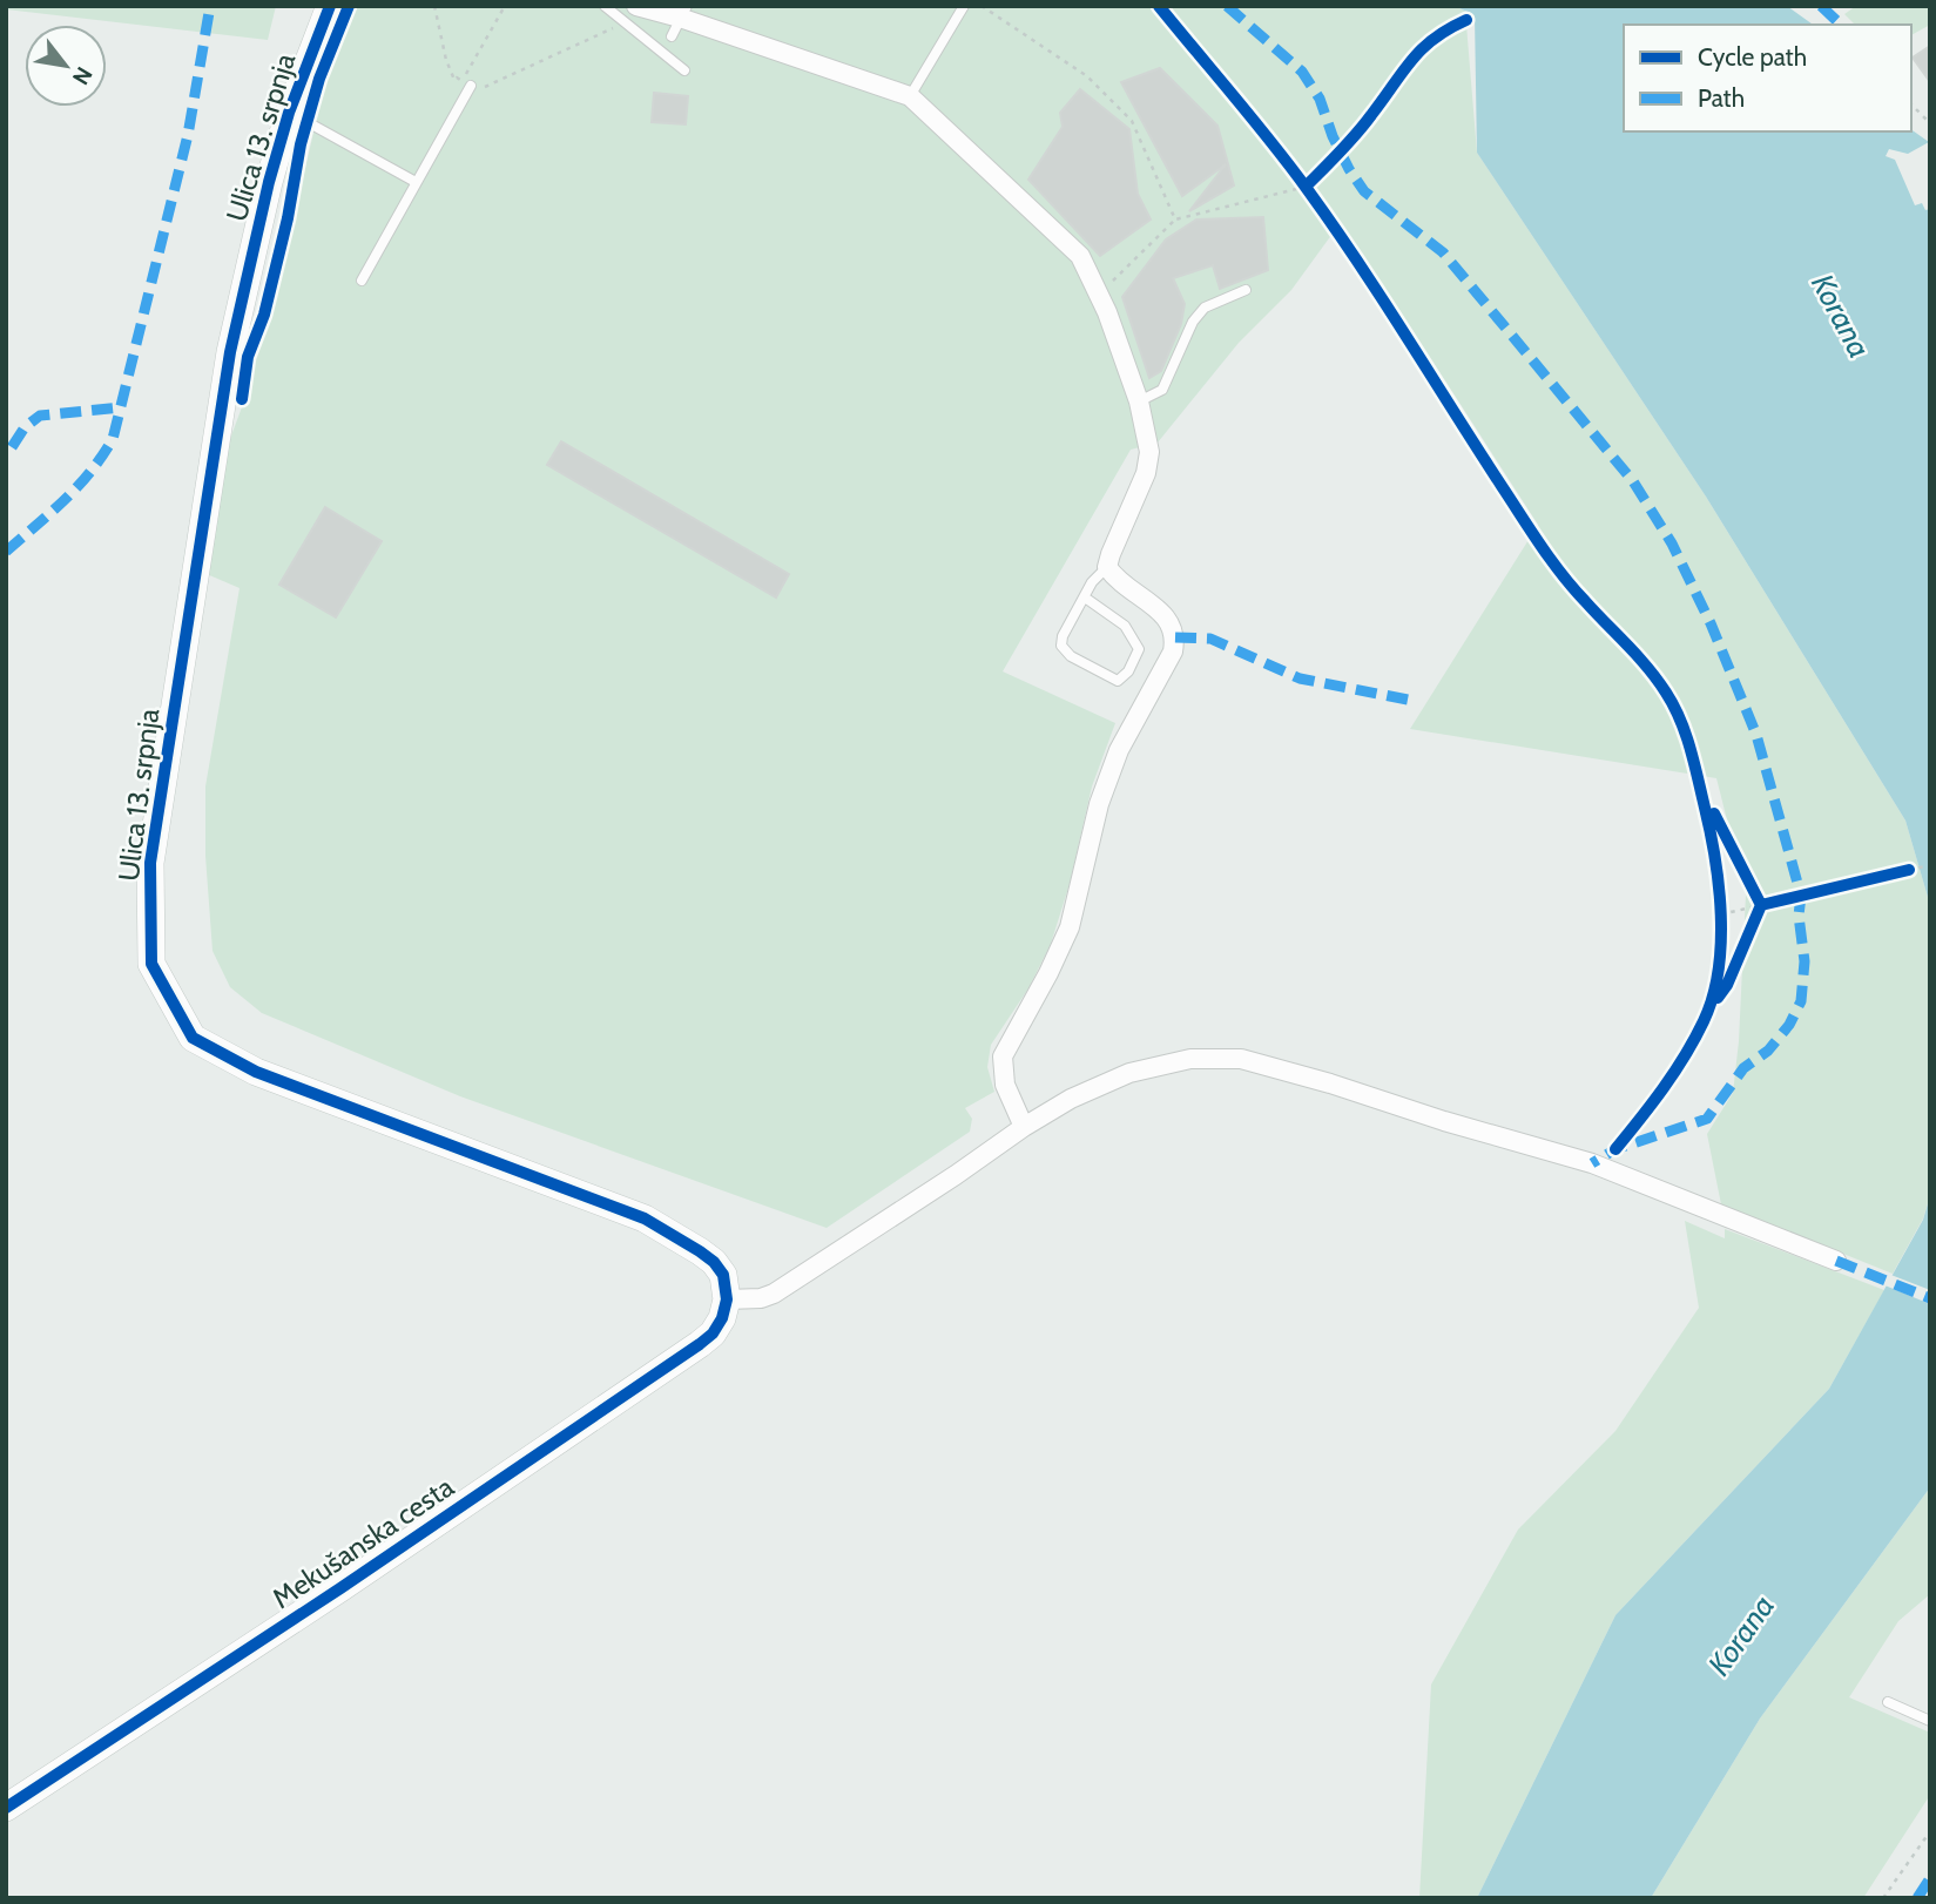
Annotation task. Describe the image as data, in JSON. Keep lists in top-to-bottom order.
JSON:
{
  "streets": {
    "street": ["Ulica 13. srpnja", "Mekušanska cesta"]
  },
  "crossings": [
    ["Ulica 13. srpnja", "Mekušanska cesta"]
  ],
  "water": ["Korana"],
  "legend": ["Cycle path", "Path"],
  "north": "bottom right"
}
